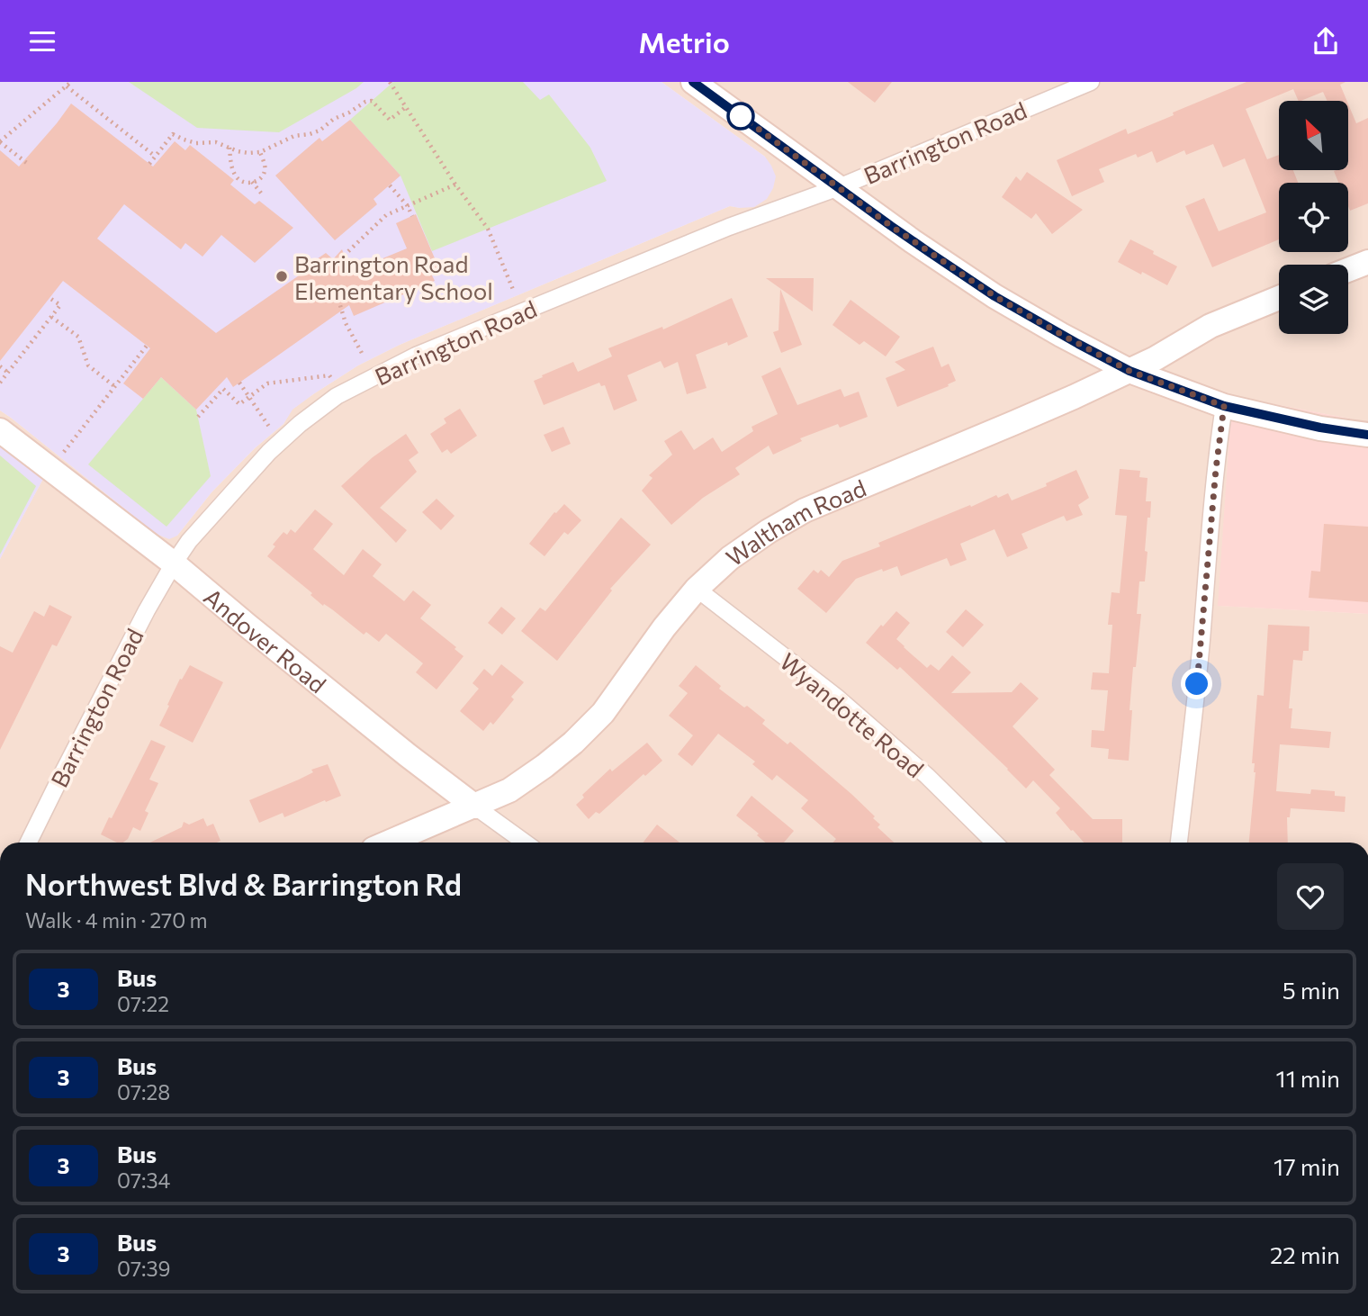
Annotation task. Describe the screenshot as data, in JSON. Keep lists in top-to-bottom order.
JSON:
{
  "streets": {
    "street": [
      "Barrington Road",
      "Waltham Road",
      "Andover Road",
      "Wyandotte Road"
    ]
  },
  "crossings": [
    ["Barrington Road", "Andover Road"],
    ["Waltham Road", "Andover Road"],
    ["Waltham Road", "Wyandotte Road"]
  ],
  "places": ["Barrington Road Elementary School"],
  "lines": ["bus line 3"],
  "north": "top left",
  "page": {
    "header": "Metrio",
    "heading": ["Northwest Blvd & Barrington Rd", "Walk · 4 min · 270 m"],
    "list": [
      {
        "mark": "3",
        "name": "Bus",
        "note": "07:22",
        "value": "5 min"
      },
      {
        "mark": "3",
        "name": "Bus",
        "note": "07:28",
        "value": "11 min"
      },
      {
        "mark": "3",
        "name": "Bus",
        "note": "07:34",
        "value": "17 min"
      },
      {
        "mark": "3",
        "name": "Bus",
        "note": "07:39",
        "value": "22 min"
      }
    ]
  }
}
